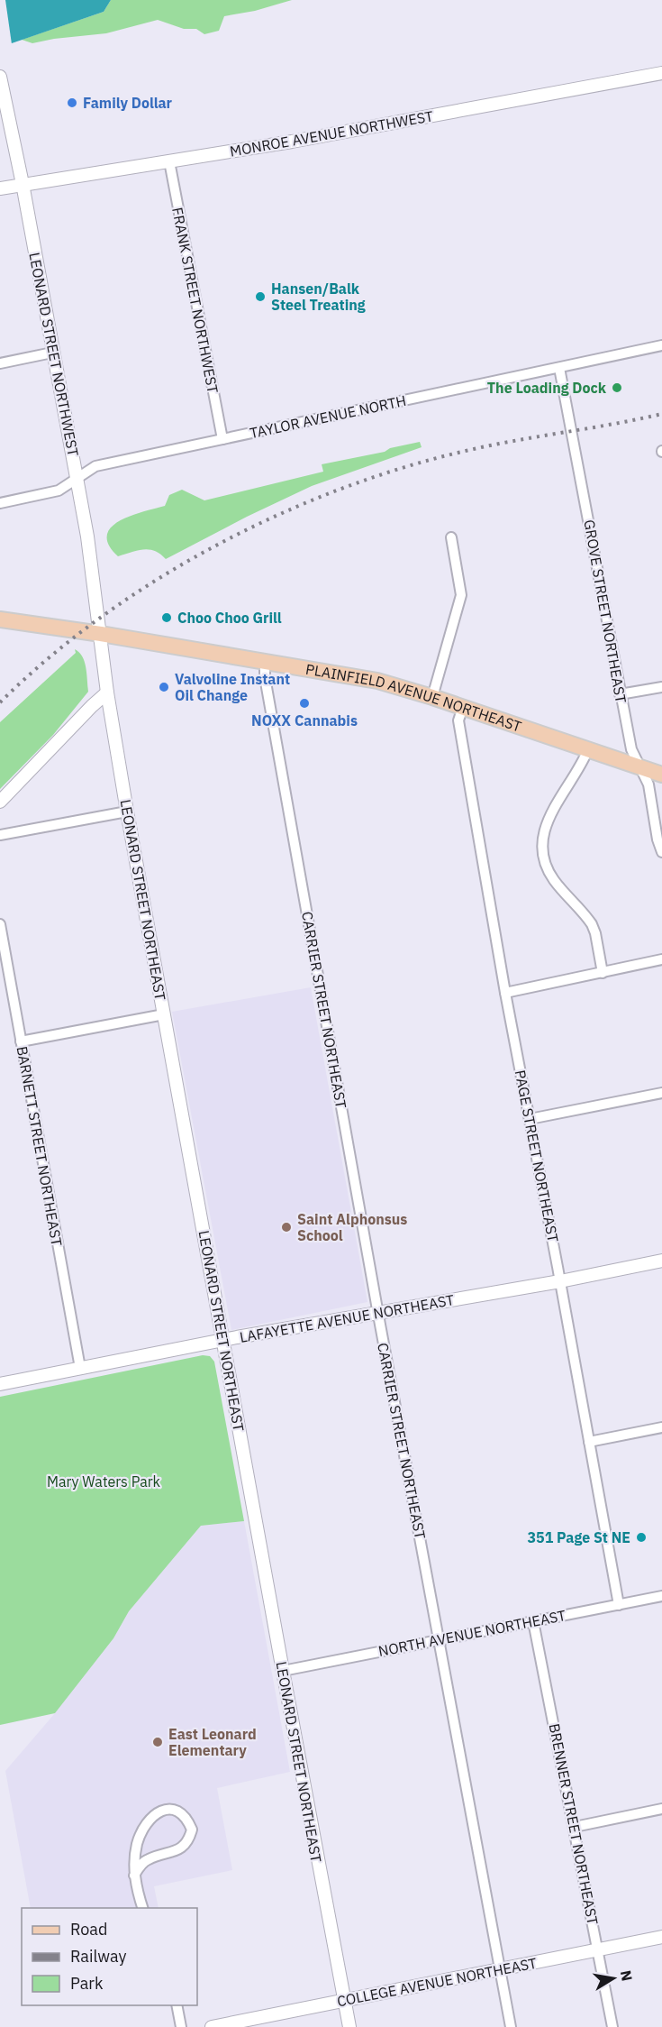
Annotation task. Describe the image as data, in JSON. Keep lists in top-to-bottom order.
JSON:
{
  "streets": {
    "main road": [
      "MONROE AVENUE NORTHWEST",
      "LEONARD STREET NORTHWEST",
      "PLAINFIELD AVENUE NORTHEAST",
      "LEONARD STREET NORTHEAST",
      "LAFAYETTE AVENUE NORTHEAST",
      "COLLEGE AVENUE NORTHEAST"
    ],
    "street": [
      "FRANK STREET NORTHWEST",
      "TAYLOR AVENUE NORTH",
      "GROVE STREET NORTHEAST",
      "CARRIER STREET NORTHEAST",
      "BARNETT STREET NORTHEAST",
      "PAGE STREET NORTHEAST",
      "NORTH AVENUE NORTHEAST",
      "BRENNER STREET NORTHEAST"
    ]
  },
  "crossings": [
    ["MONROE AVENUE NORTHWEST", "FRANK STREET NORTHWEST"],
    ["MONROE AVENUE NORTHWEST", "LEONARD STREET NORTHWEST"],
    ["FRANK STREET NORTHWEST", "TAYLOR AVENUE NORTH"],
    ["LEONARD STREET NORTHWEST", "TAYLOR AVENUE NORTH"],
    ["LEONARD STREET NORTHWEST", "PLAINFIELD AVENUE NORTHEAST"],
    ["LEONARD STREET NORTHWEST", "LEONARD STREET NORTHEAST"],
    ["TAYLOR AVENUE NORTH", "GROVE STREET NORTHEAST"],
    ["GROVE STREET NORTHEAST", "PLAINFIELD AVENUE NORTHEAST"],
    ["PLAINFIELD AVENUE NORTHEAST", "LEONARD STREET NORTHEAST"],
    ["PLAINFIELD AVENUE NORTHEAST", "CARRIER STREET NORTHEAST"],
    ["PLAINFIELD AVENUE NORTHEAST", "PAGE STREET NORTHEAST"],
    ["LEONARD STREET NORTHEAST", "LAFAYETTE AVENUE NORTHEAST"],
    ["LEONARD STREET NORTHEAST", "NORTH AVENUE NORTHEAST"],
    ["LEONARD STREET NORTHEAST", "COLLEGE AVENUE NORTHEAST"],
    ["CARRIER STREET NORTHEAST", "LAFAYETTE AVENUE NORTHEAST"],
    ["CARRIER STREET NORTHEAST", "NORTH AVENUE NORTHEAST"],
    ["CARRIER STREET NORTHEAST", "COLLEGE AVENUE NORTHEAST"],
    ["BARNETT STREET NORTHEAST", "LAFAYETTE AVENUE NORTHEAST"],
    ["PAGE STREET NORTHEAST", "LAFAYETTE AVENUE NORTHEAST"],
    ["PAGE STREET NORTHEAST", "NORTH AVENUE NORTHEAST"],
    ["NORTH AVENUE NORTHEAST", "BRENNER STREET NORTHEAST"],
    ["BRENNER STREET NORTHEAST", "COLLEGE AVENUE NORTHEAST"]
  ],
  "parks": ["Mary Waters Park"],
  "places": [
    "Family Dollar",
    "Hansen/Balk Steel Treating",
    "The Loading Dock",
    "Choo Choo Grill",
    "Valvoline Instant Oil Change",
    "NOXX Cannabis",
    "Saint Alphonsus School",
    "351 Page St NE",
    "East Leonard Elementary"
  ],
  "legend": ["Road", "Railway", "Park"],
  "north": "right"
}
